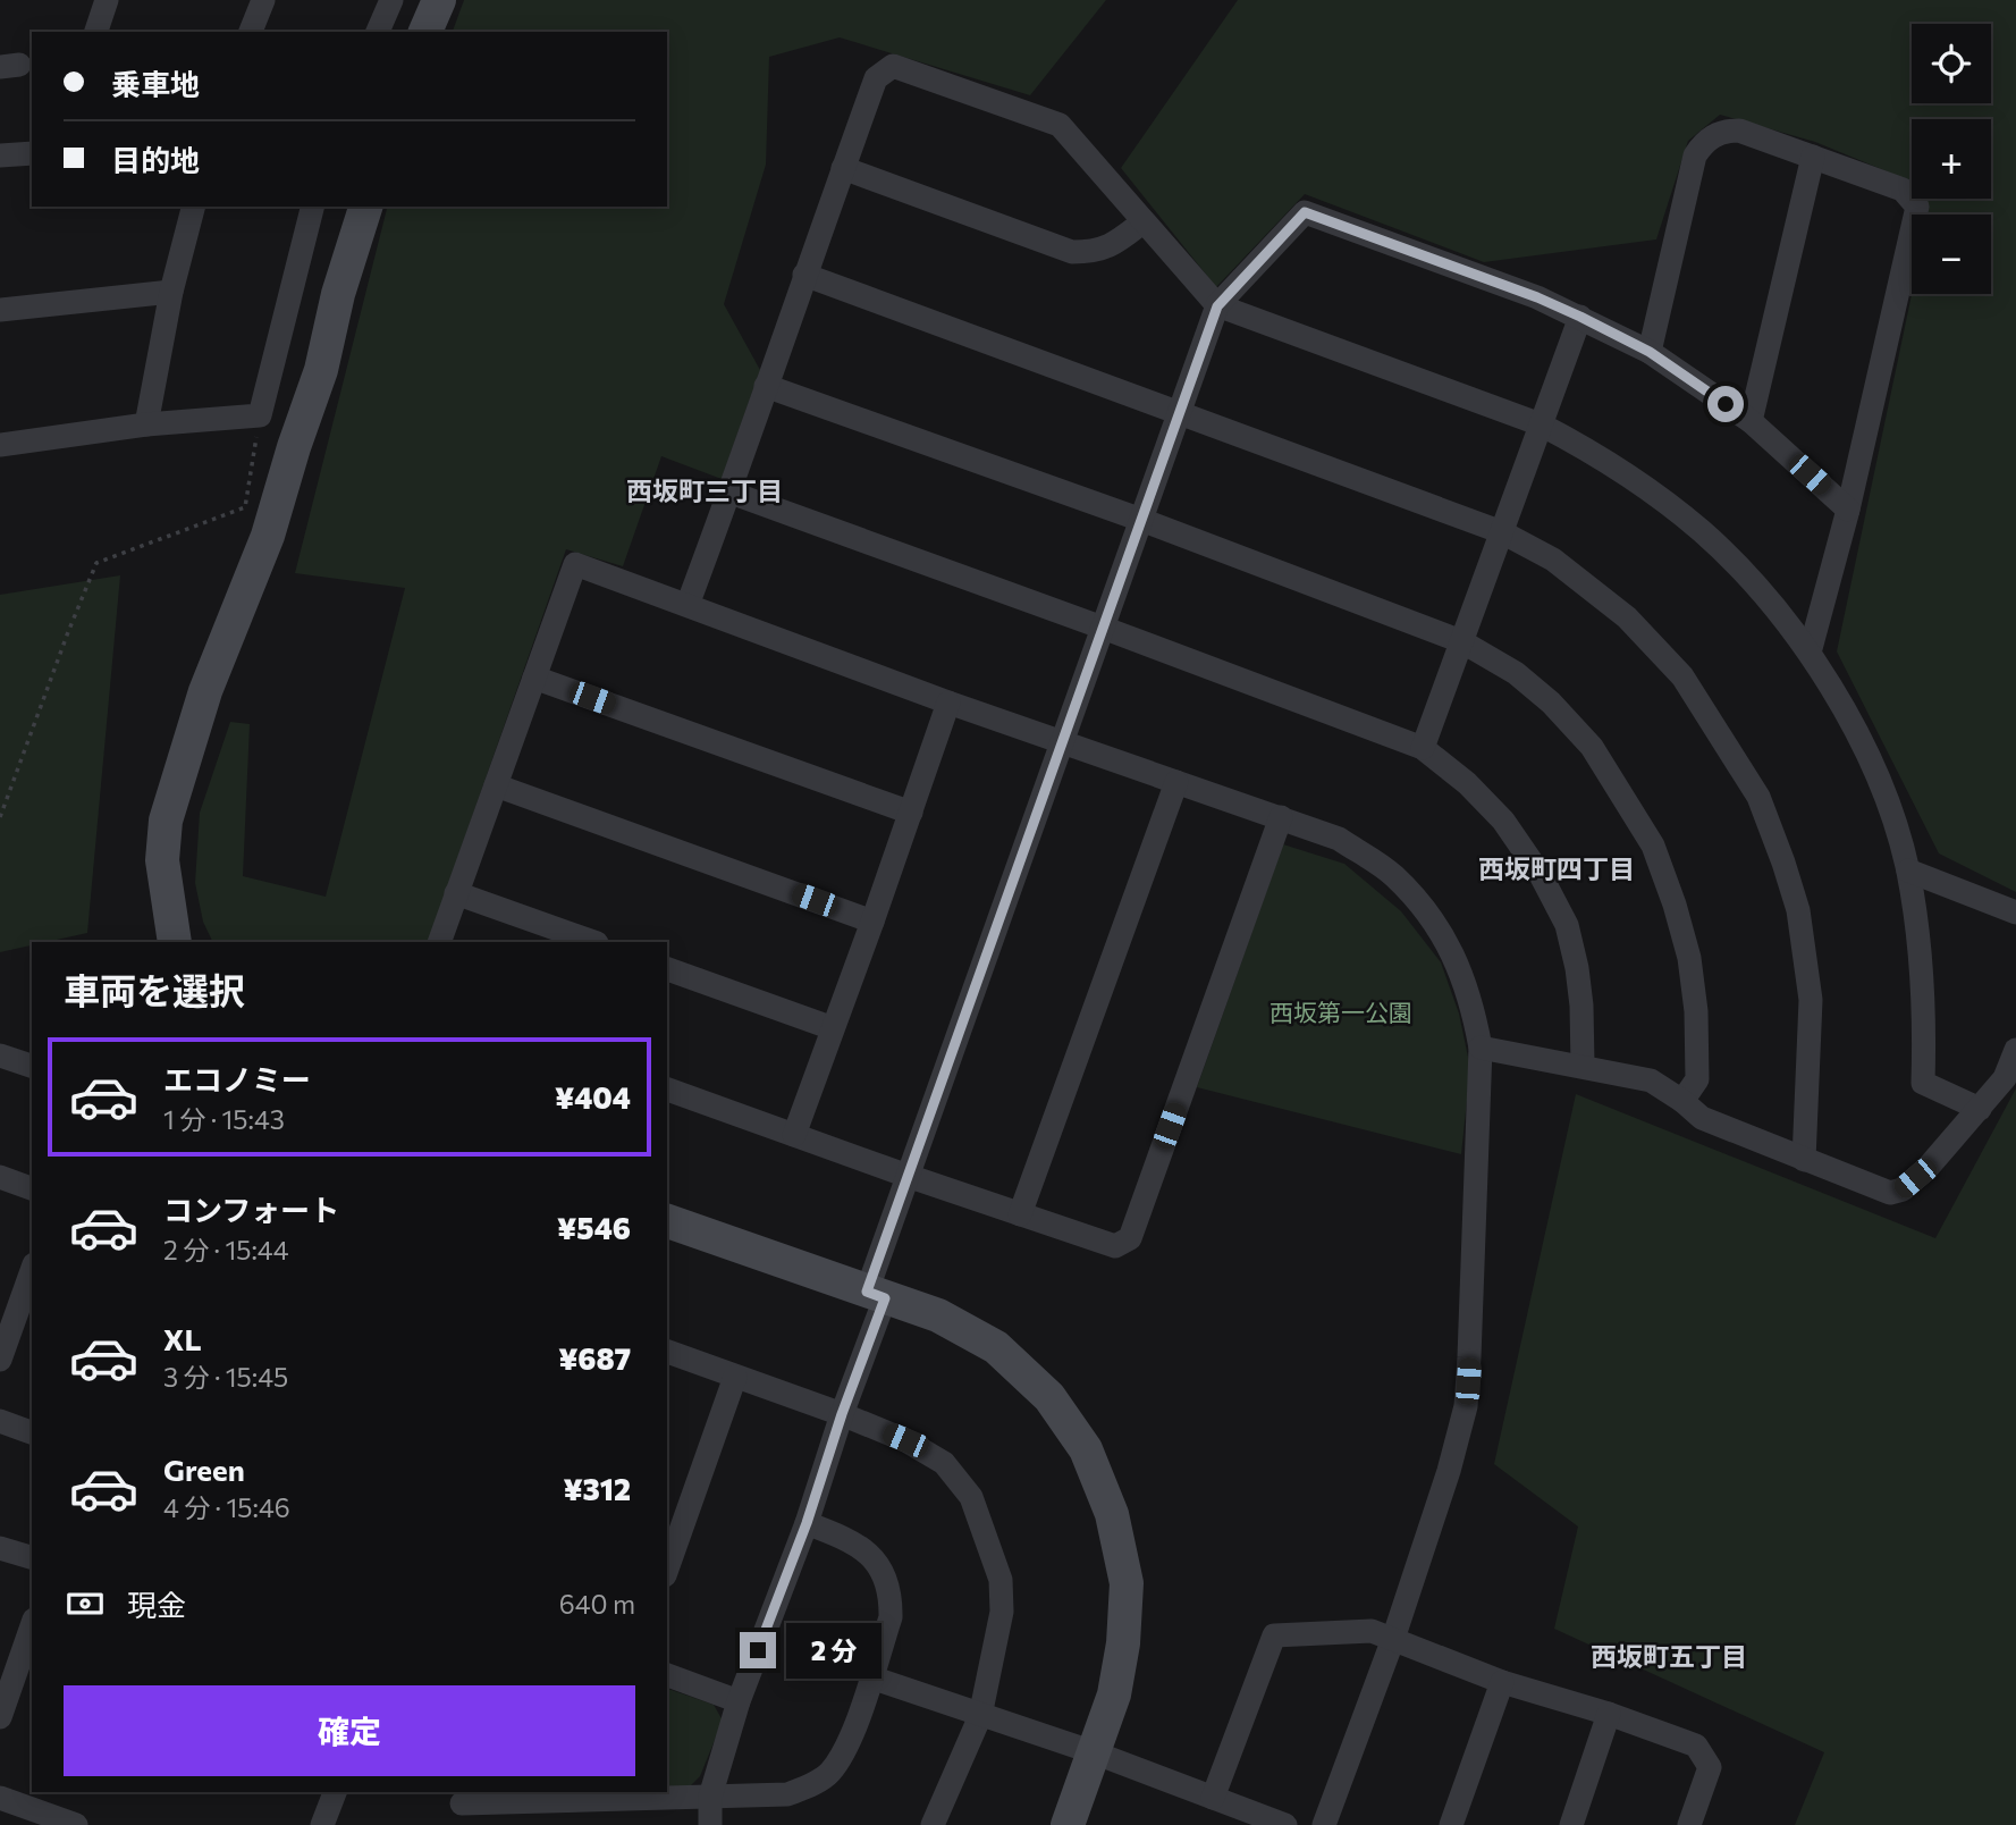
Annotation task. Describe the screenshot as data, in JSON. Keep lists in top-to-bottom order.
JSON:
{
  "districts": ["西坂町三丁目", "西坂町四丁目", "西坂町五丁目"],
  "parks": ["西坂第一公園"],
  "page": {
    "map_buttons": ["+", "−"],
    "banner": ["乗車地", "目的地"],
    "heading": "車両を選択",
    "list": [
      {
        "name": "エコノミー",
        "note": "1 分 · 15:43",
        "value": "¥404"
      },
      {
        "name": "コンフォート",
        "note": "2 分 · 15:44",
        "value": "¥546"
      },
      {
        "name": "XL",
        "note": "3 分 · 15:45",
        "value": "¥687"
      },
      {
        "name": "Green",
        "note": "4 分 · 15:46",
        "value": "¥312"
      }
    ],
    "pay": ["現金", "640 m"],
    "bubble": "2 分",
    "buttons": "確定"
  }
}
